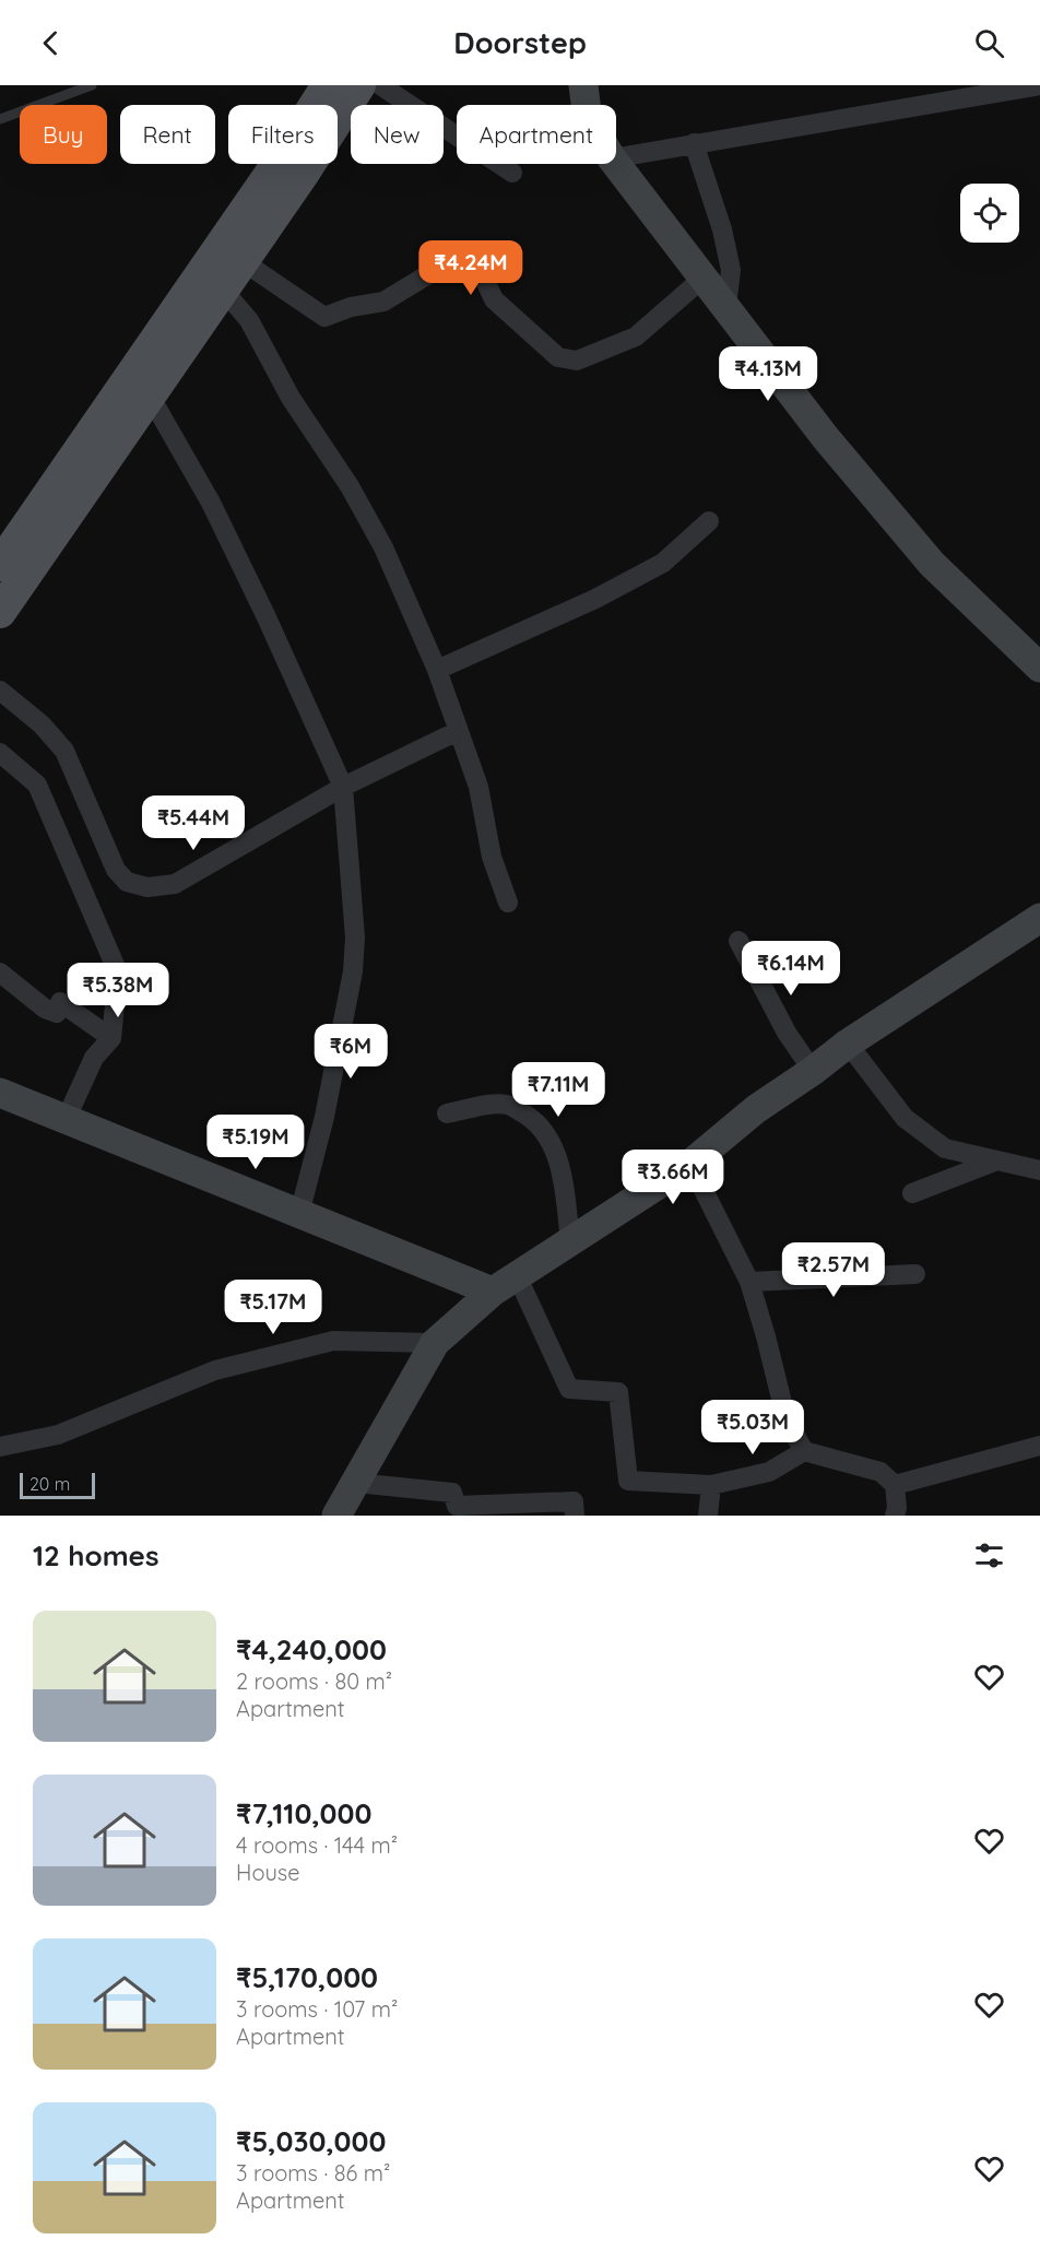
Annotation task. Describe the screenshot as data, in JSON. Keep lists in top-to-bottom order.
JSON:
{
  "scale_bar": "20 m",
  "page": {
    "header": "Doorstep",
    "chip": [
      "Buy",
      "Rent",
      "Filters",
      "New",
      "Apartment"
    ],
    "price": [
      "₹4.24M",
      "₹4.13M",
      "₹5.44M",
      "₹6.14M",
      "₹5.38M",
      "₹6M",
      "₹7.11M",
      "₹5.19M",
      "₹3.66M",
      "₹2.57M",
      "₹5.17M",
      "₹5.03M"
    ],
    "scale": "20 m",
    "heading": "12 homes",
    "list": [
      {
        "name": "₹4,240,000",
        "note": "2 rooms · 80 m² · Apartment"
      },
      {
        "name": "₹7,110,000",
        "note": "4 rooms · 144 m² · House"
      },
      {
        "name": "₹5,170,000",
        "note": "3 rooms · 107 m² · Apartment"
      },
      {
        "name": "₹5,030,000",
        "note": "3 rooms · 86 m² · Apartment"
      }
    ]
  }
}
